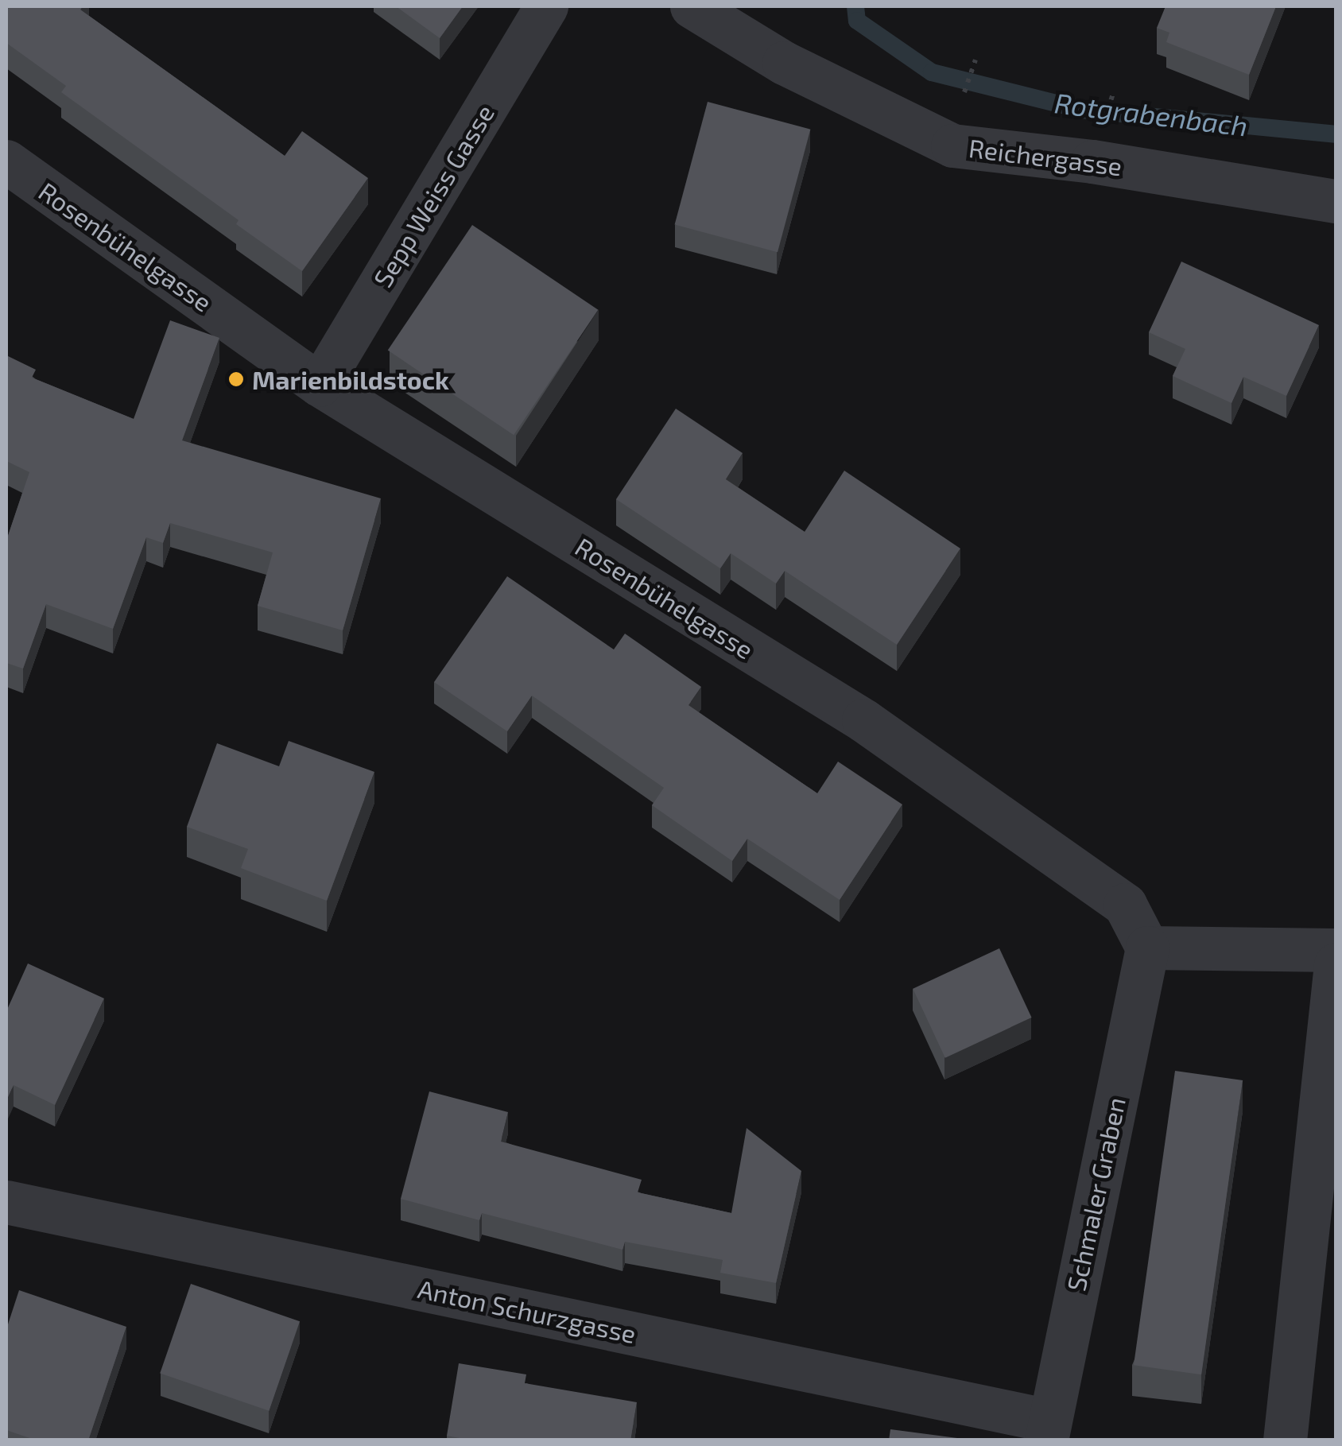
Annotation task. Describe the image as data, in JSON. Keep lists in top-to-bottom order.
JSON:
{
  "streets": {
    "street": [
      "Reichergasse",
      "Sepp Weiss Gasse",
      "Rosenbühelgasse",
      "Schmaler Graben",
      "Anton Schurzgasse"
    ]
  },
  "crossings": [
    ["Sepp Weiss Gasse", "Rosenbühelgasse"],
    ["Rosenbühelgasse", "Schmaler Graben"],
    ["Schmaler Graben", "Anton Schurzgasse"]
  ],
  "water": ["Rotgrabenbach"],
  "places": ["Marienbildstock"]
}
